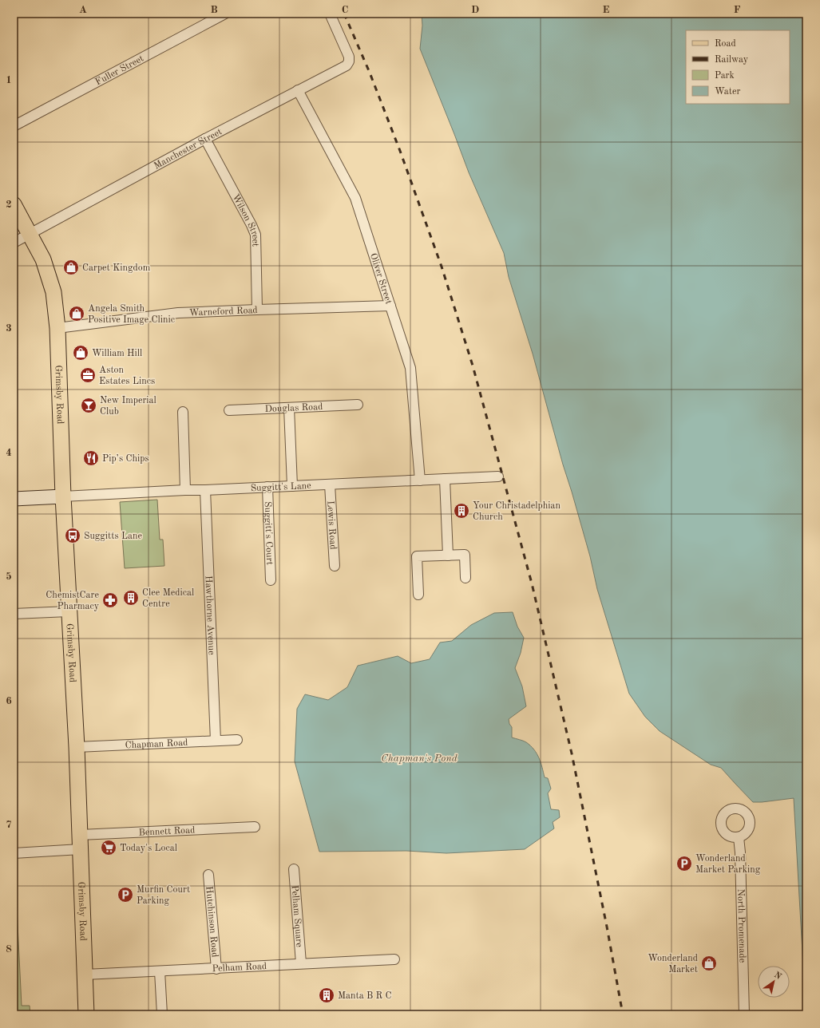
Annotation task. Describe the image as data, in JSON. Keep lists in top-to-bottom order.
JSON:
{
  "streets": {
    "main road": ["Grimsby Road"],
    "street": [
      "Fuller Street",
      "Manchester Street",
      "Wilson Street",
      "Oliver Street",
      "Warneford Road",
      "Douglas Road",
      "Suggitt's Lane",
      "Lewis Road",
      "Suggitt's Court",
      "Hawthorne Avenue",
      "Chapman Road",
      "Bennett Road",
      "Pelham Square",
      "Hutchinson Road",
      "North Promenade",
      "Pelham Road"
    ]
  },
  "crossings": [
    ["Manchester Street", "Wilson Street"],
    ["Manchester Street", "Oliver Street"],
    ["Manchester Street", "Grimsby Road"],
    ["Wilson Street", "Warneford Road"],
    ["Oliver Street", "Warneford Road"],
    ["Oliver Street", "Suggitt's Lane"],
    ["Warneford Road", "Grimsby Road"],
    ["Grimsby Road", "Suggitt's Lane"],
    ["Grimsby Road", "Chapman Road"],
    ["Grimsby Road", "Bennett Road"],
    ["Grimsby Road", "Pelham Road"],
    ["Suggitt's Lane", "Lewis Road"],
    ["Suggitt's Lane", "Suggitt's Court"],
    ["Suggitt's Lane", "Hawthorne Avenue"],
    ["Hawthorne Avenue", "Chapman Road"],
    ["Pelham Square", "Pelham Road"],
    ["Hutchinson Road", "Pelham Road"]
  ],
  "water": ["Chapman's Pond"],
  "places": {
    "shop": [
      "Carpet Kingdom",
      "Angela Smith Positive Image Clinic",
      "William Hill",
      "Wonderland Market"
    ],
    "office": ["Aston Estates Lincs"],
    "bar": ["New Imperial Club"],
    "restaurant": ["Pip’s Chips"],
    "building": ["Your Christadelphian Church", "Clee Medical Centre", "Manta B R C"],
    "bus stop": ["Suggitts Lane"],
    "pharmacy": ["ChemistCare Pharmacy"],
    "supermarket": ["Today's Local"],
    "parking": ["Wonderland Market Parking", "Murfin Court Parking"]
  },
  "legend": [
    "Road",
    "Railway",
    "Park",
    "Water"
  ],
  "north": "top right",
  "grid": {
    "columns": [
      "A",
      "B",
      "C",
      "D",
      "E",
      "F"
    ],
    "rows": [
      "1",
      "2",
      "3",
      "4",
      "5",
      "6",
      "7",
      "8"
    ]
  }
}
